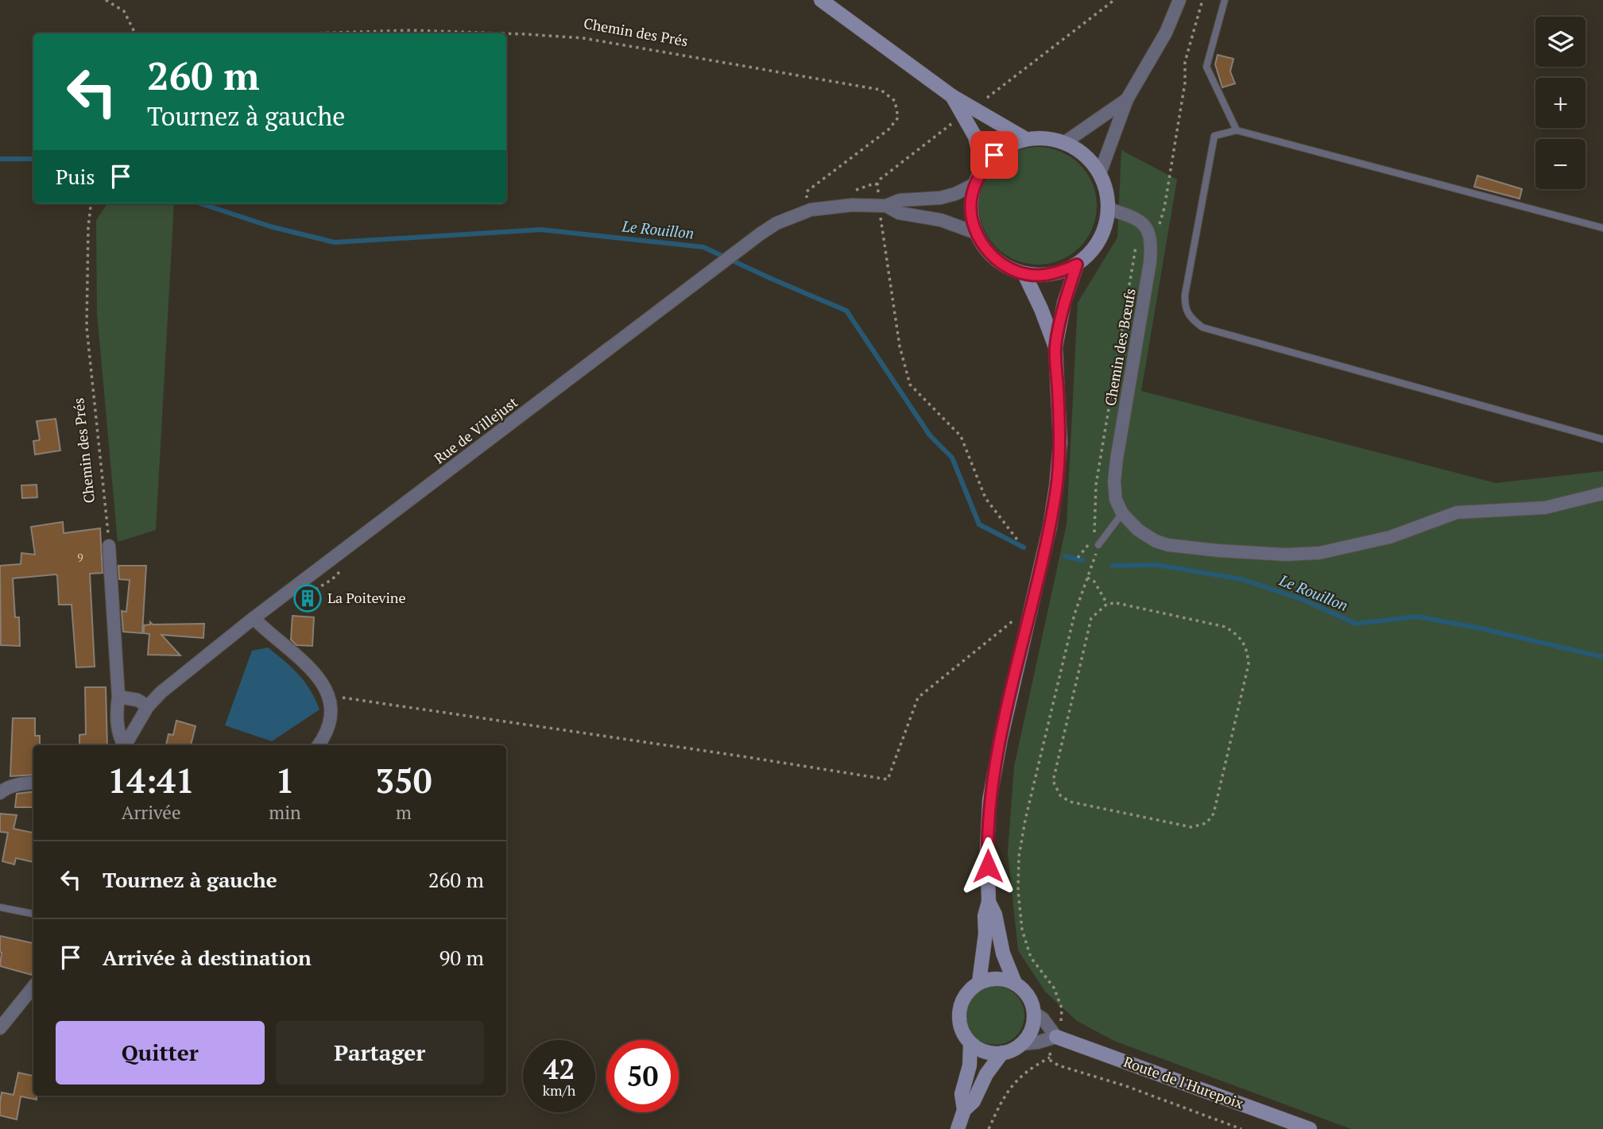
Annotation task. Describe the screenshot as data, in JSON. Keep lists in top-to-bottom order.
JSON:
{
  "streets": {
    "main road": ["Route de l'Hurepoix"],
    "street": ["Chemin des Bœufs", "Rue de Villejust"],
    "path": ["Chemin des Prés"]
  },
  "crossings": [
    ["Chemin des Prés", "Rue de Villejust"],
    ["Chemin des Bœufs", "Rue de Villejust"]
  ],
  "water": ["Le Rouillon"],
  "places": {
    "building": ["La Poitevine"]
  },
  "house_numbers": ["9"],
  "page": {
    "map_buttons": ["+", "−"],
    "turn": ["260 m", "Tournez à gauche"],
    "then": "Puis",
    "eta": [
      "14:41",
      "Arrivée",
      "1",
      "min",
      "350",
      "m"
    ],
    "list": [
      {
        "name": "Tournez à gauche",
        "value": "260 m"
      },
      {
        "name": "Arrivée à destination",
        "value": "90 m"
      }
    ],
    "buttons": ["Quitter", "Partager"],
    "speed": "42 km/h",
    "limit": "50"
  }
}
